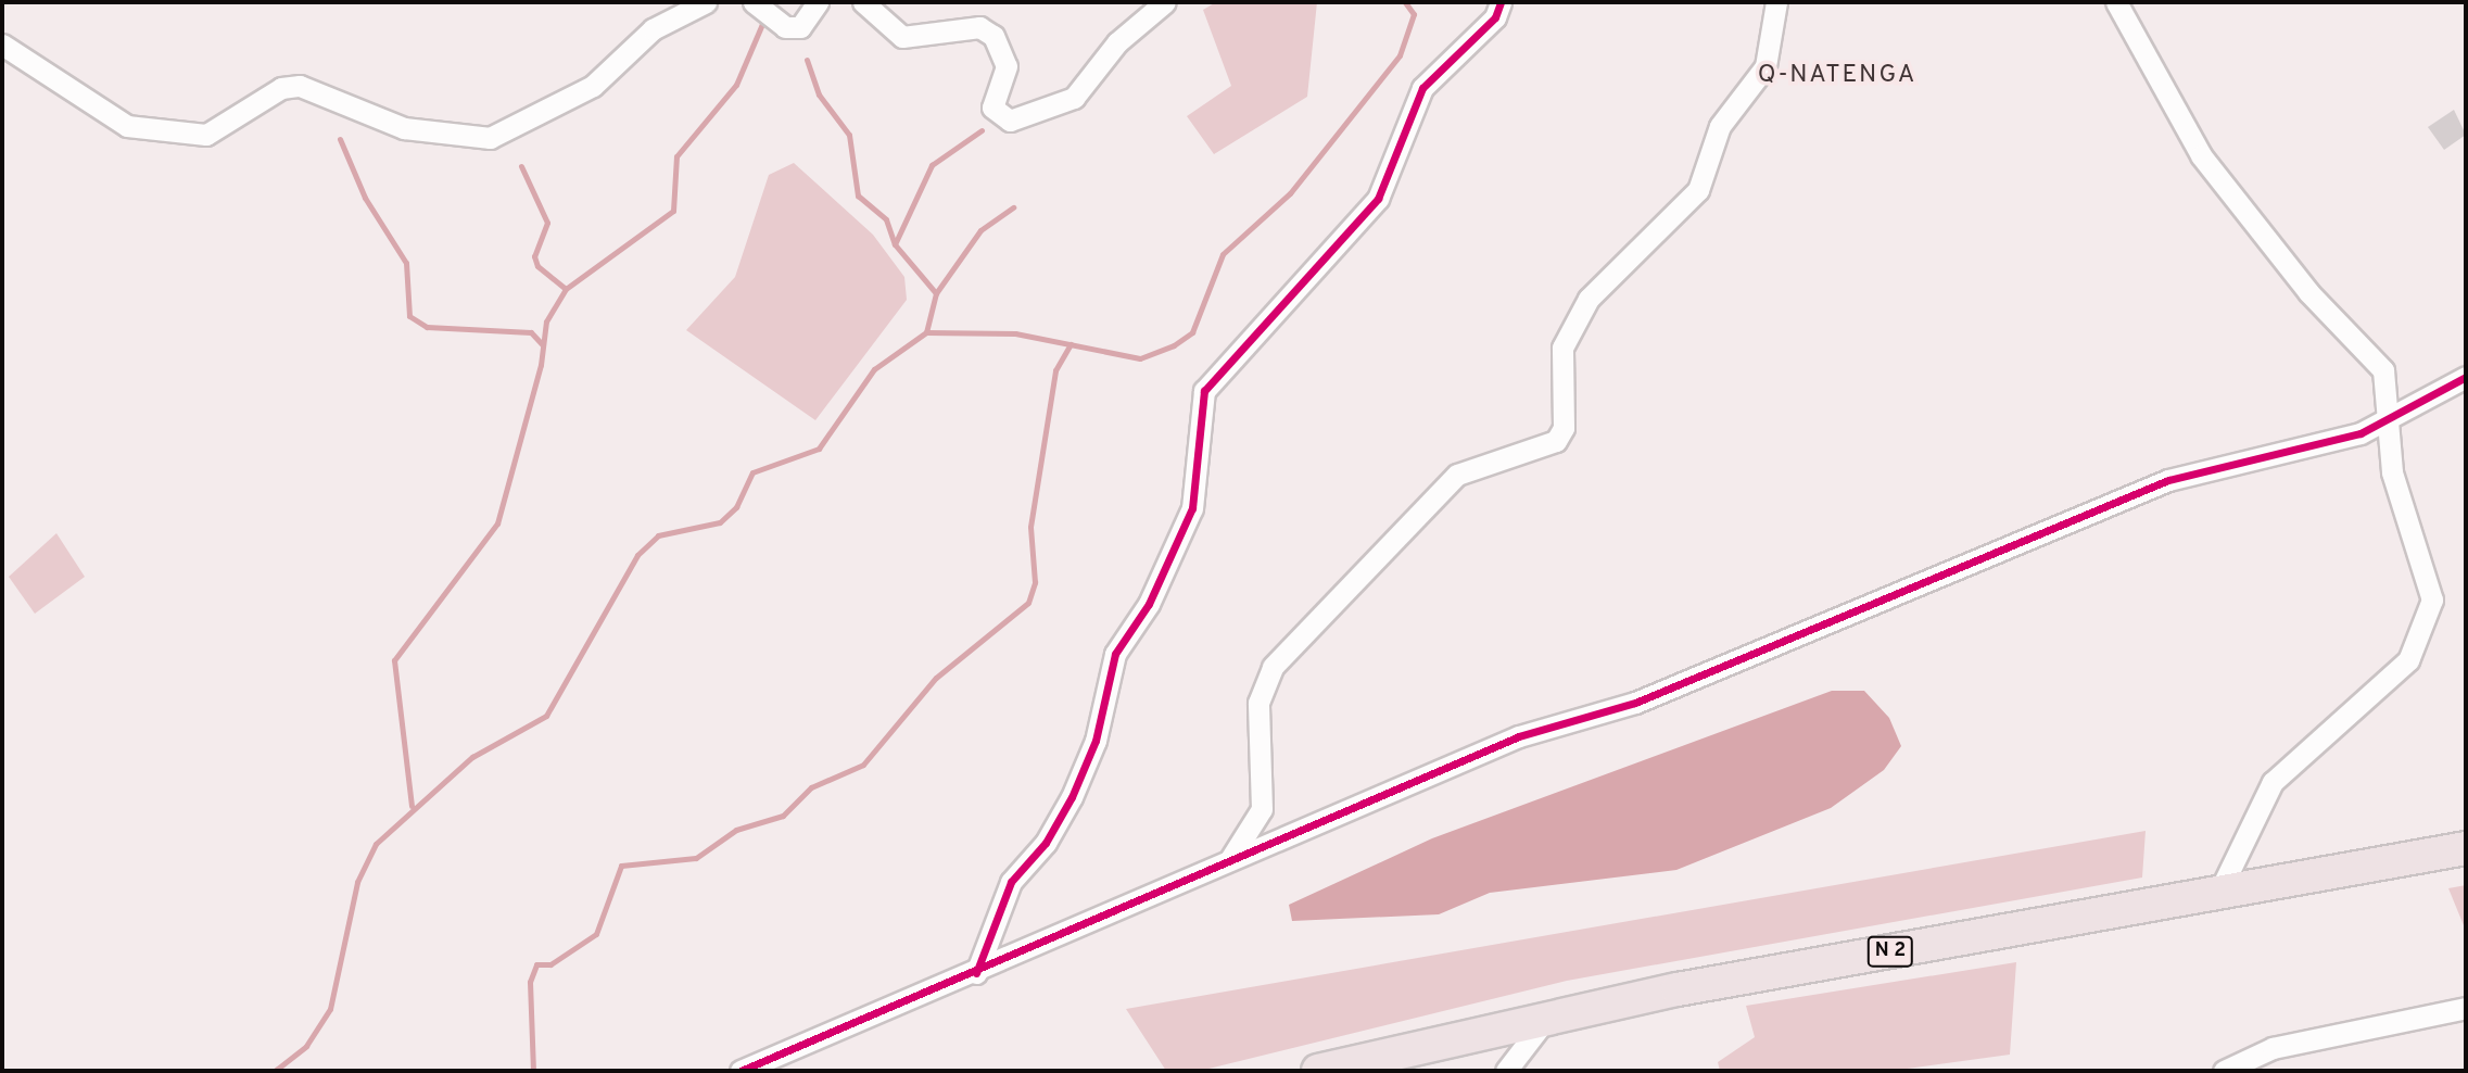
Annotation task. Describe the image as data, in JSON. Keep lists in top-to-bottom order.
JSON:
{
  "streets": {
    "main road": ["N 2"]
  },
  "districts": ["Q-NATENGA"]
}
